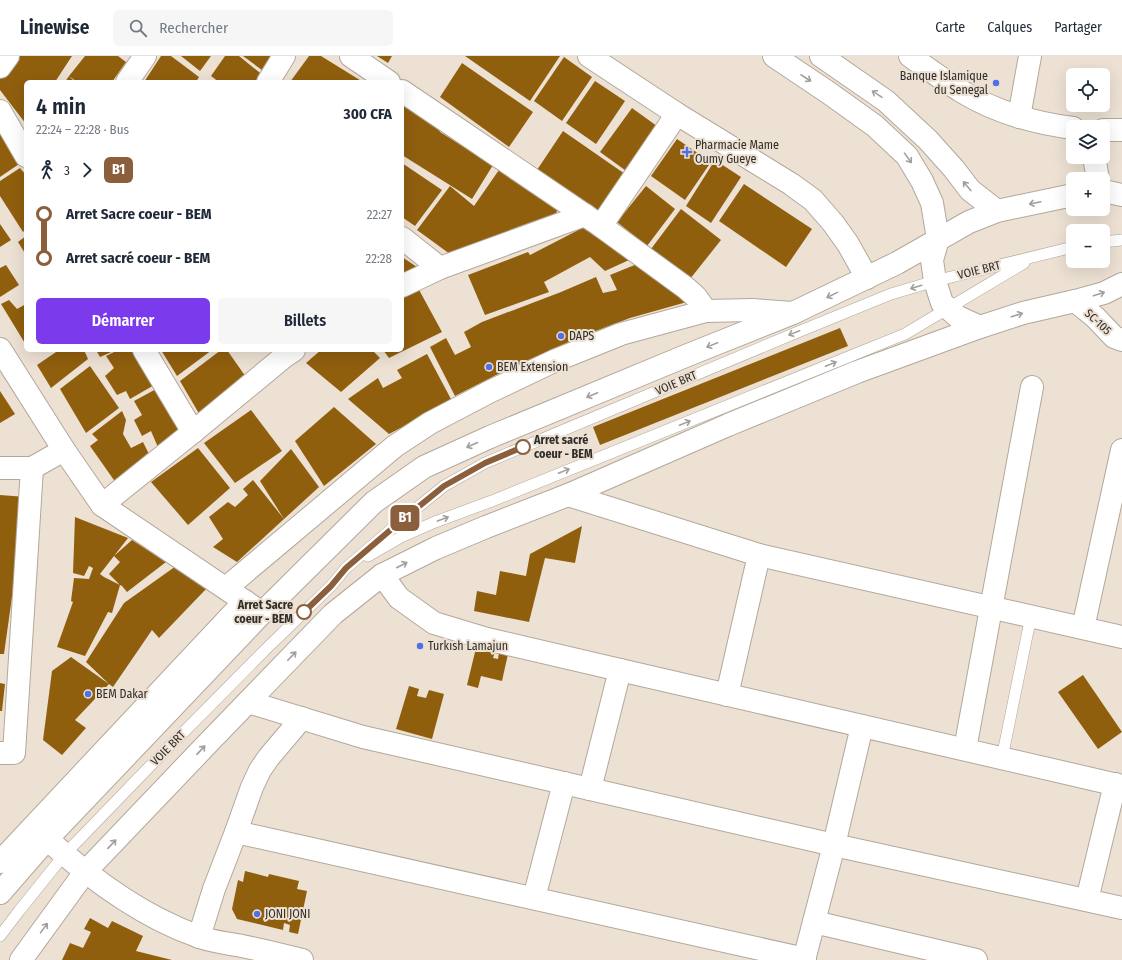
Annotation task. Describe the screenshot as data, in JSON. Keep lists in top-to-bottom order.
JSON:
{
  "streets": {
    "street": ["SC-105"],
    "lane": ["VOIE BRT"]
  },
  "places": {
    "other": [
      "Banque Islamique du Senegal",
      "DAPS",
      "BEM Extension",
      "Arret sacré coeur - BEM",
      "Arret Sacre coeur - BEM",
      "Turkısh Lamajun",
      "BEM Dakar",
      "JONI JONI"
    ],
    "health": ["Pharmacie Mame Oumy Gueye"]
  },
  "lines": ["bus line B1"],
  "page": {
    "header": "Linewise",
    "search": "Rechercher",
    "nav": ["Carte", "Calques", "Partager"],
    "on_map": "B1",
    "map_buttons": ["+", "−"],
    "heading": ["4 min", "22:24 – 22:28 · Bus", "300 CFA"],
    "legs": ["3", "B1"],
    "list": [
      {
        "name": "Arret Sacre coeur - BEM",
        "value": "22:27"
      },
      {
        "name": "Arret sacré coeur - BEM",
        "value": "22:28"
      }
    ],
    "buttons": ["Démarrer", "Billets"]
  }
}
